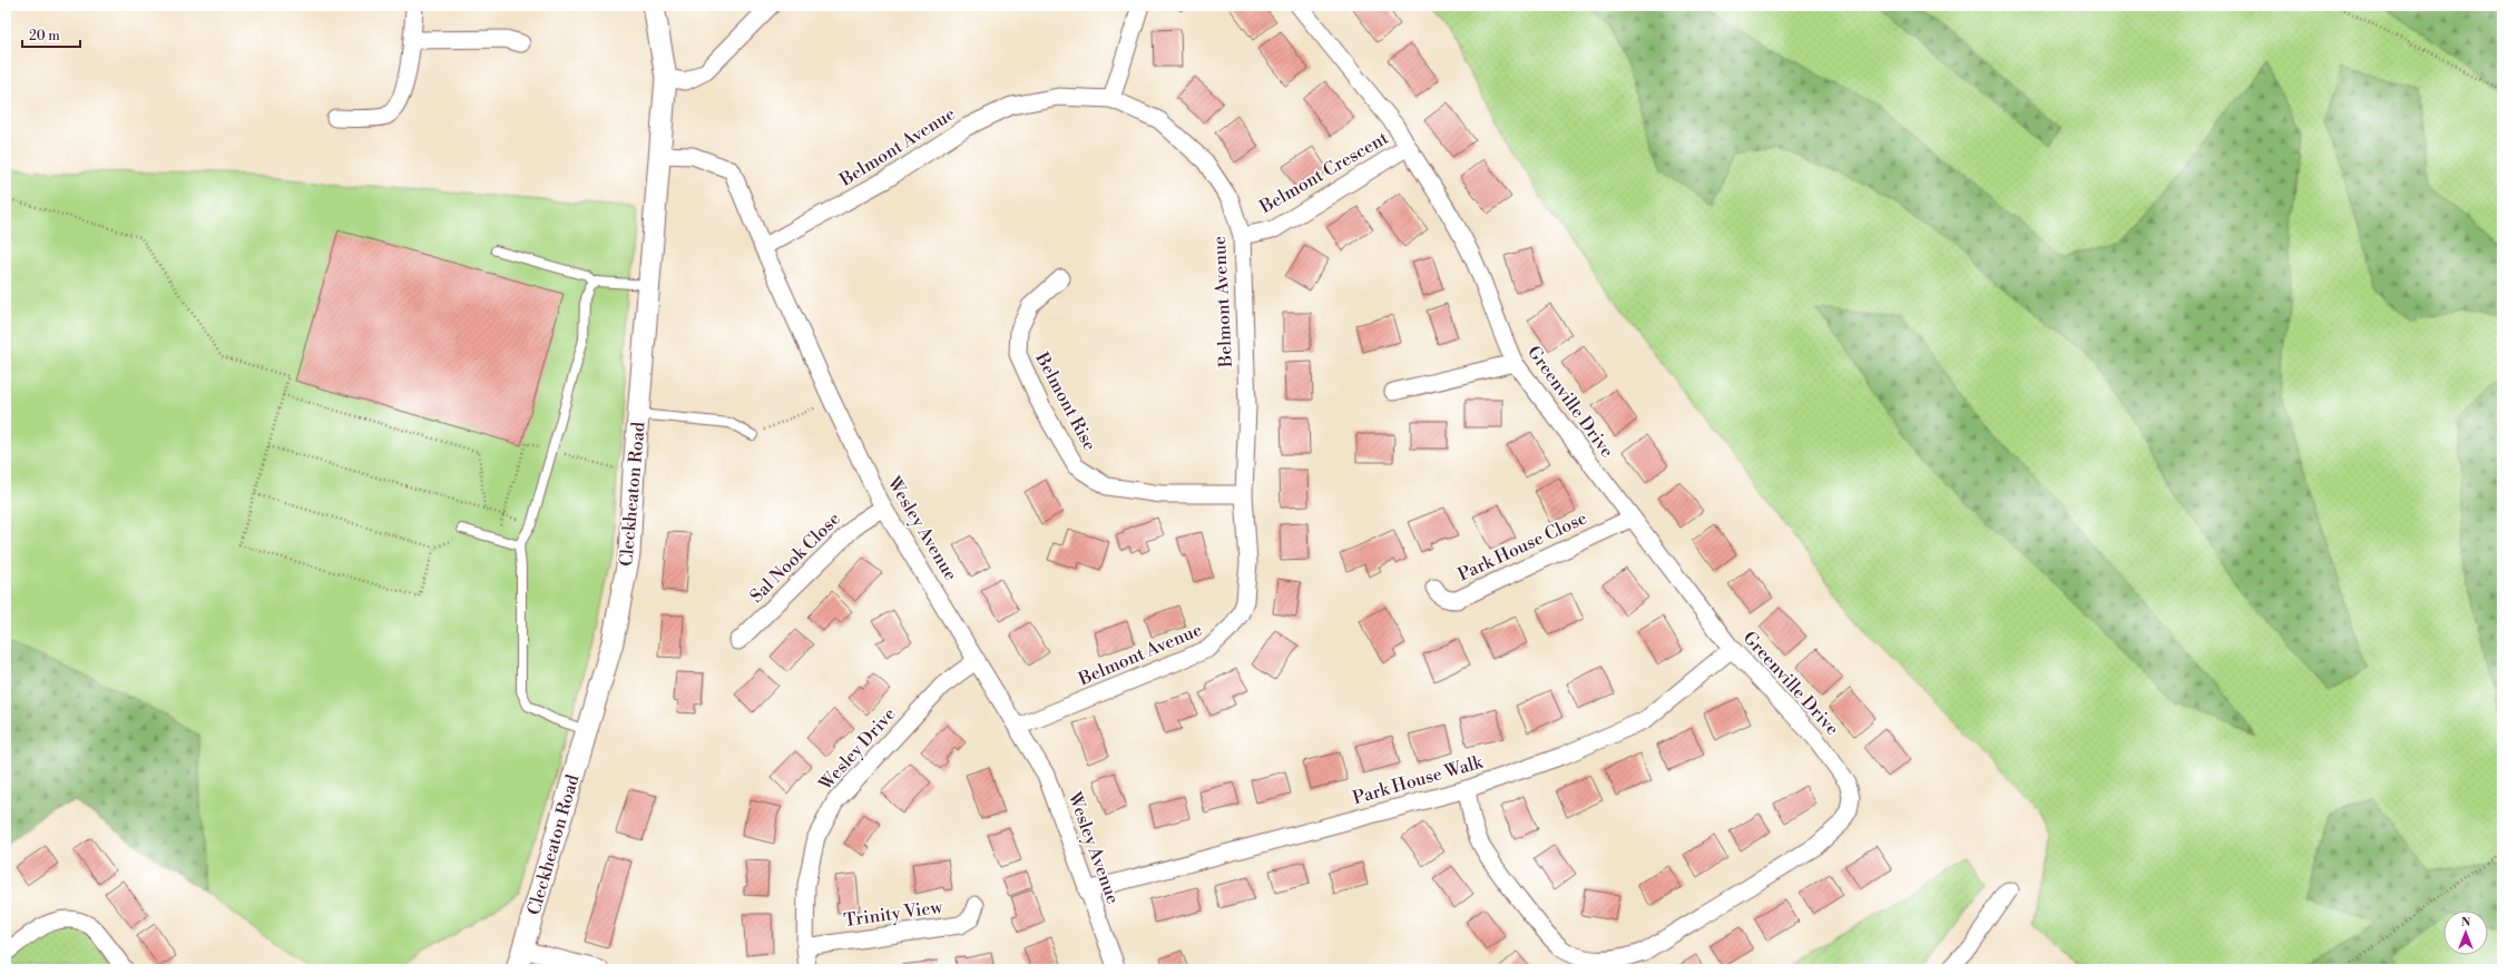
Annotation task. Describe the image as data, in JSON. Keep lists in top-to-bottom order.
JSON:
{
  "streets": {
    "street": [
      "Belmont Avenue",
      "Belmont Crescent",
      "Belmont Rise",
      "Greenville Drive",
      "Cleckheaton Road",
      "Wesley Avenue",
      "Park House Close",
      "Sal Nook Close",
      "Wesley Drive",
      "Park House Walk",
      "Trinity View"
    ]
  },
  "crossings": [
    ["Belmont Avenue", "Belmont Crescent"],
    ["Belmont Avenue", "Belmont Rise"],
    ["Belmont Avenue", "Wesley Avenue"],
    ["Belmont Crescent", "Greenville Drive"],
    ["Greenville Drive", "Park House Close"],
    ["Greenville Drive", "Park House Walk"],
    ["Cleckheaton Road", "Wesley Avenue"],
    ["Wesley Avenue", "Sal Nook Close"],
    ["Wesley Avenue", "Wesley Drive"],
    ["Wesley Avenue", "Park House Walk"],
    ["Wesley Drive", "Trinity View"]
  ],
  "scale_bar": "20 m",
  "north": "top"
}
